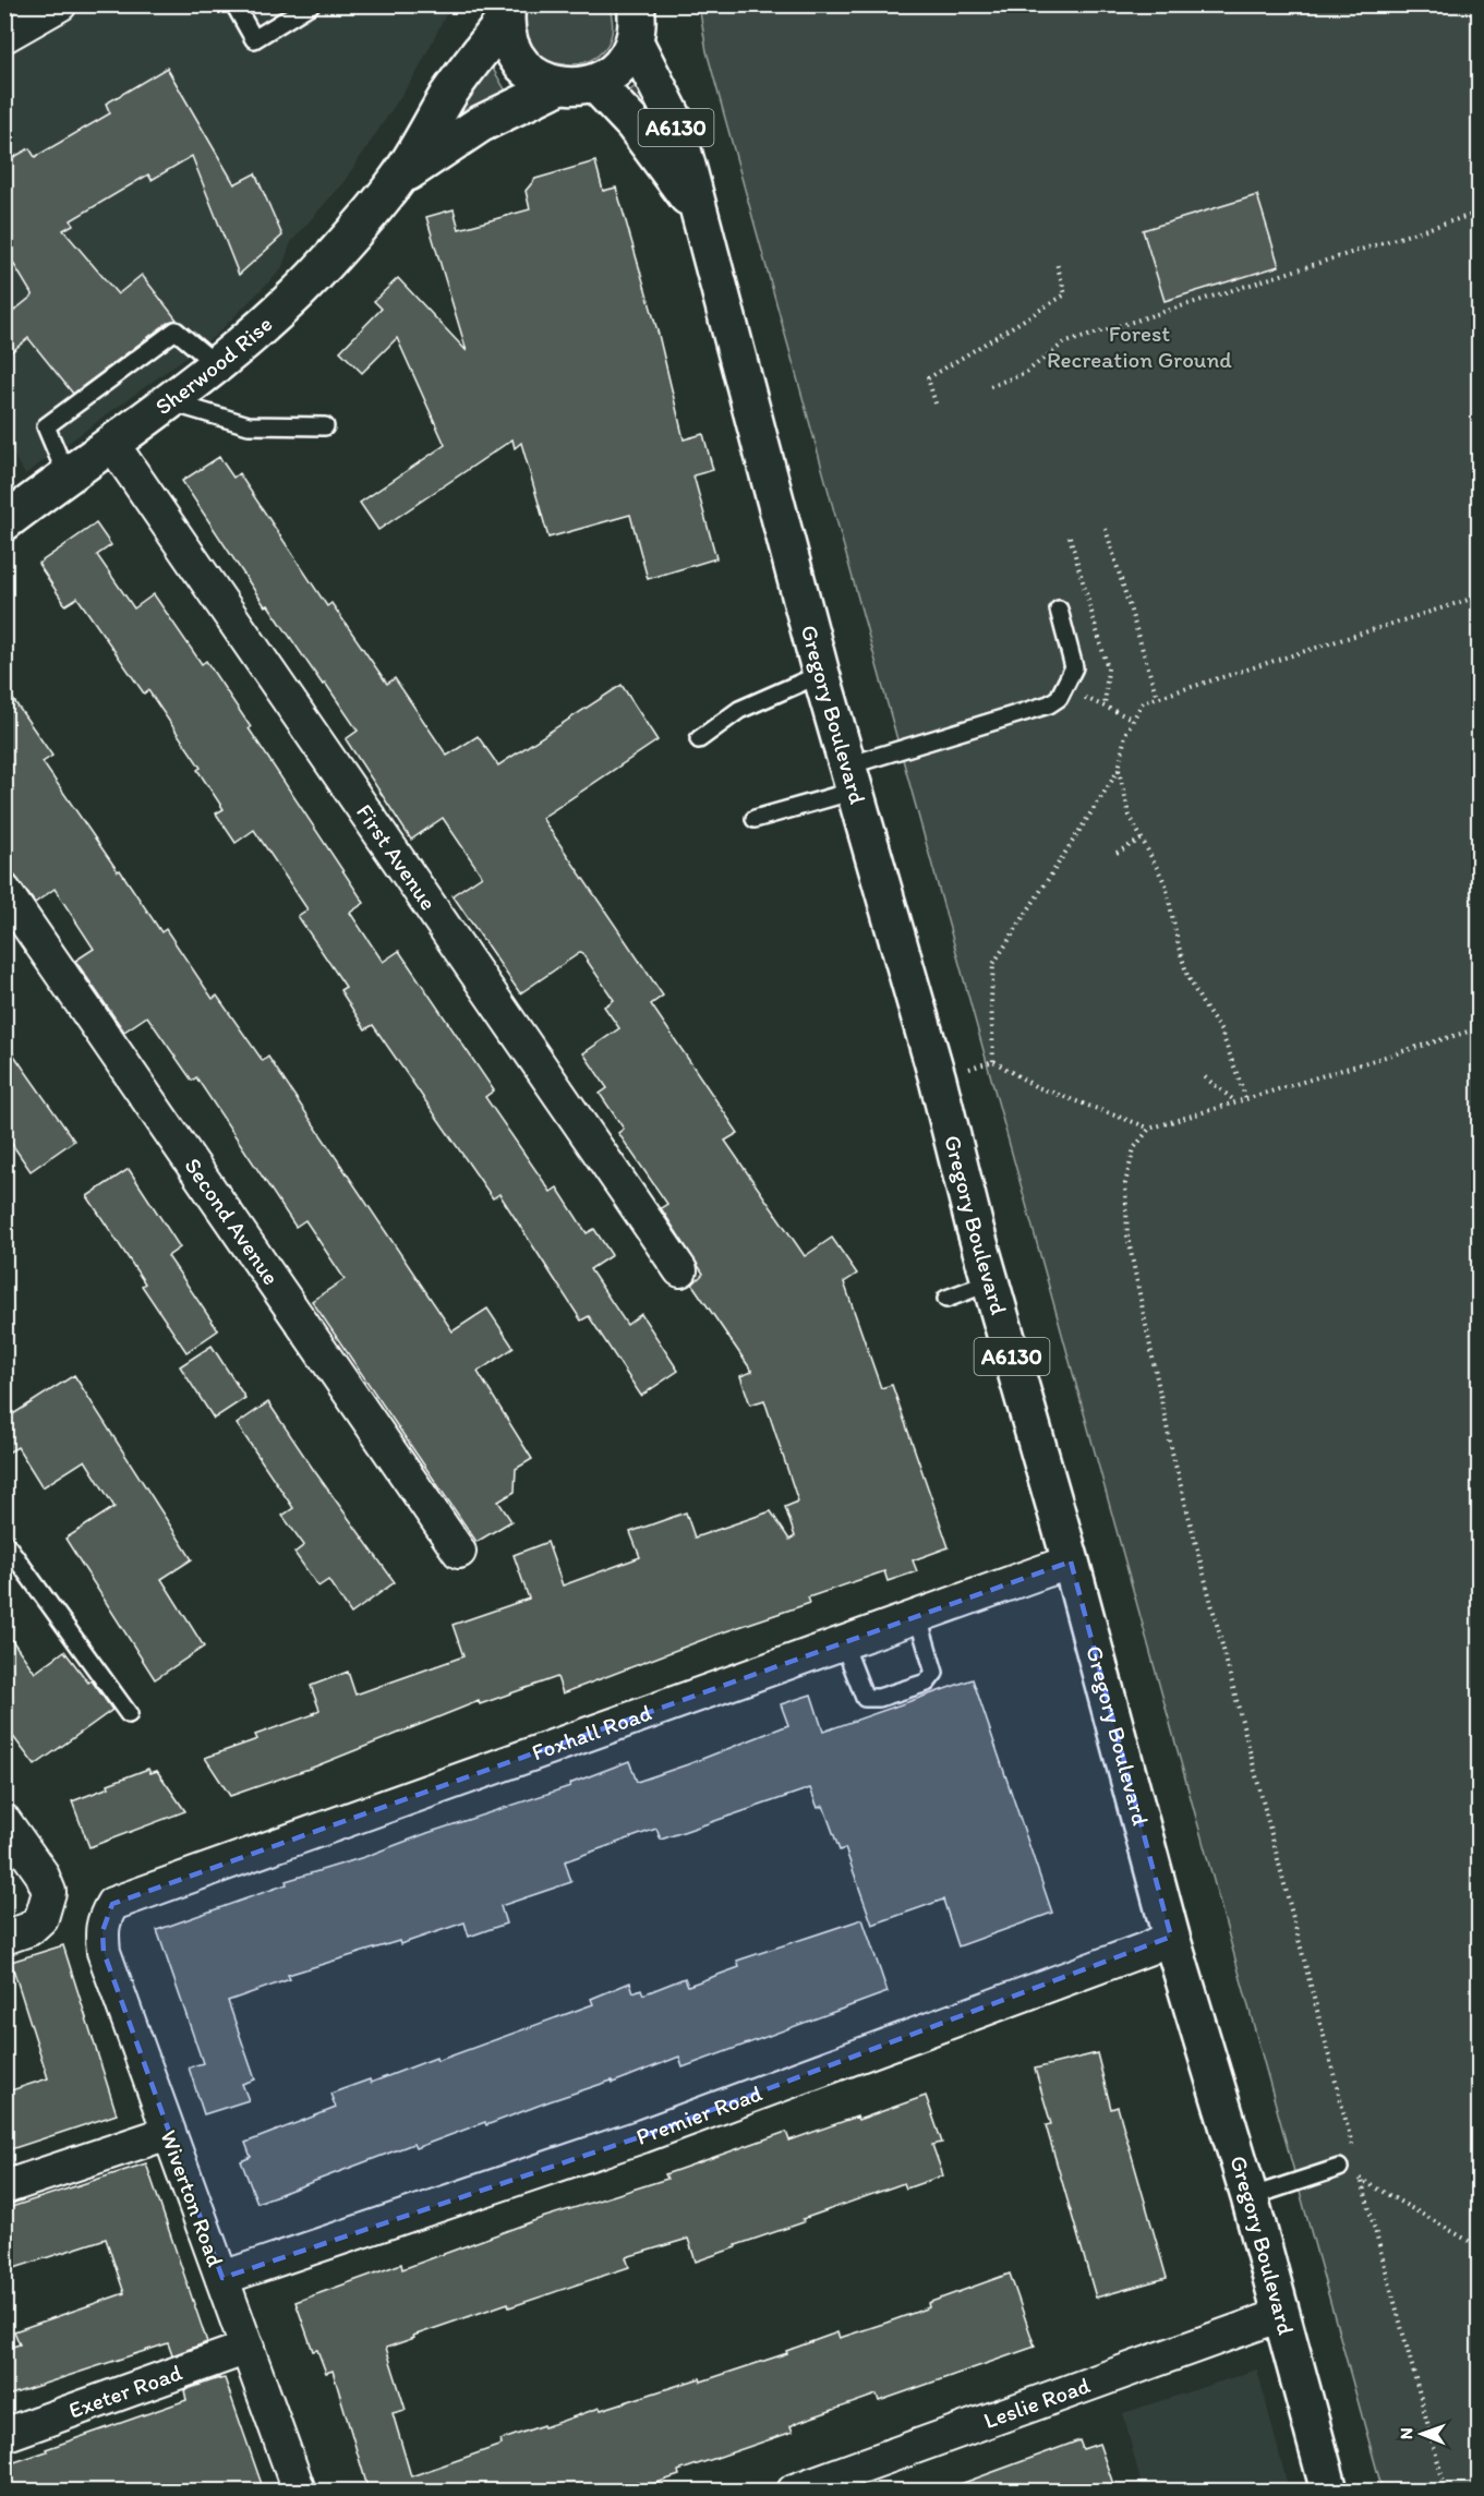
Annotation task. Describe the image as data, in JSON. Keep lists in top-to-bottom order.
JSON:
{
  "streets": {
    "main road": ["A6130", "Sherwood Rise", "Gregory Boulevard"],
    "street": [
      "First Avenue",
      "Second Avenue",
      "Foxhall Road",
      "Premier Road",
      "Wiverton Road",
      "Exeter Road",
      "Leslie Road"
    ]
  },
  "crossings": [
    ["Sherwood Rise", "First Avenue"],
    ["Gregory Boulevard", "Foxhall Road"],
    ["Gregory Boulevard", "Premier Road"],
    ["Gregory Boulevard", "Leslie Road"],
    ["Foxhall Road", "Wiverton Road"],
    ["Premier Road", "Wiverton Road"],
    ["Wiverton Road", "Exeter Road"]
  ],
  "parks": ["Forest Recreation Ground"],
  "north": "left"
}
